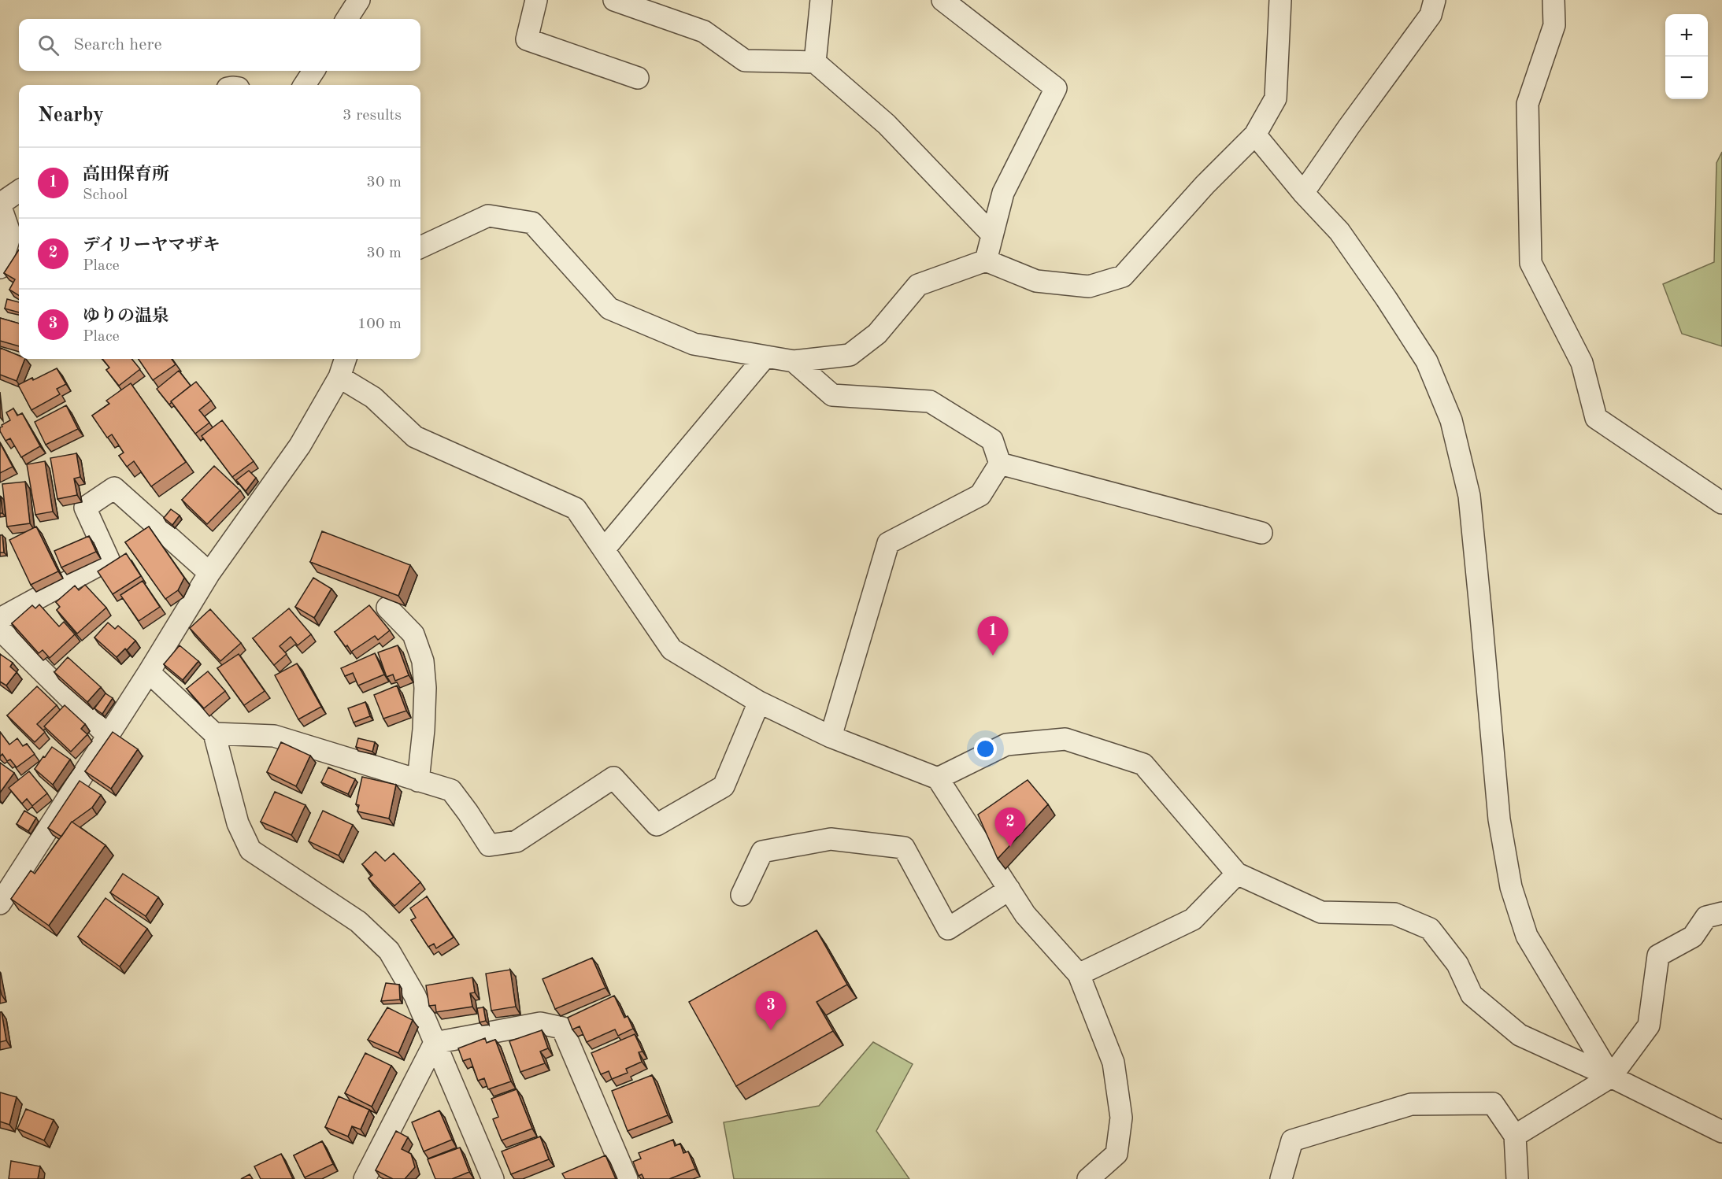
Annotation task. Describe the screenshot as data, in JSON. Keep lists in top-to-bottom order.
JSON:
{
  "page": {
    "map_buttons": ["+", "−"],
    "search": "Search here",
    "heading": ["Nearby", "3 results"],
    "list": [
      {
        "mark": "1",
        "name": "高田保育所",
        "note": "School",
        "value": "30 m"
      },
      {
        "mark": "2",
        "name": "デイリーヤマザキ",
        "note": "Place",
        "value": "30 m"
      },
      {
        "mark": "3",
        "name": "ゆりの温泉",
        "note": "Place",
        "value": "100 m"
      }
    ],
    "pins": ["1", "2", "3"]
  }
}
